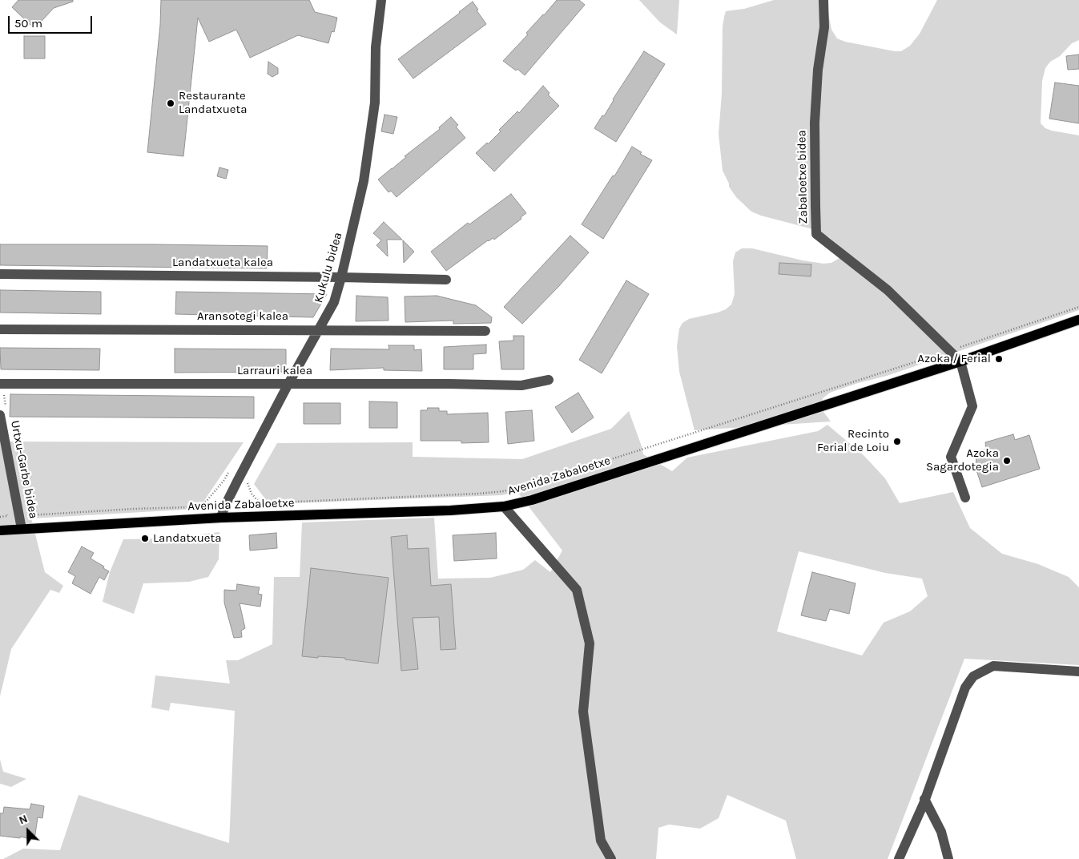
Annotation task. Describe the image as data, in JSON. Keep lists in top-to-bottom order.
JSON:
{
  "streets": {
    "main road": ["Avenida Zabaloetxe"],
    "street": [
      "Zabaloetxe bidea",
      "Landatxueta kalea",
      "Kukulu bidea",
      "Aransotegi kalea",
      "Larrauri kalea",
      "Urtxu-Garbe bidea"
    ]
  },
  "crossings": [
    ["Zabaloetxe bidea", "Avenida Zabaloetxe"],
    ["Landatxueta kalea", "Kukulu bidea"],
    ["Kukulu bidea", "Aransotegi kalea"],
    ["Kukulu bidea", "Larrauri kalea"],
    ["Kukulu bidea", "Avenida Zabaloetxe"],
    ["Urtxu-Garbe bidea", "Avenida Zabaloetxe"]
  ],
  "places": [
    "Restaurante Landatxueta",
    "Azoka / Ferial",
    "Recinto Ferial de Loiu",
    "Azoka Sagardotegia",
    "Landatxueta"
  ],
  "scale_bar": "50 m",
  "north": "top left"
}
